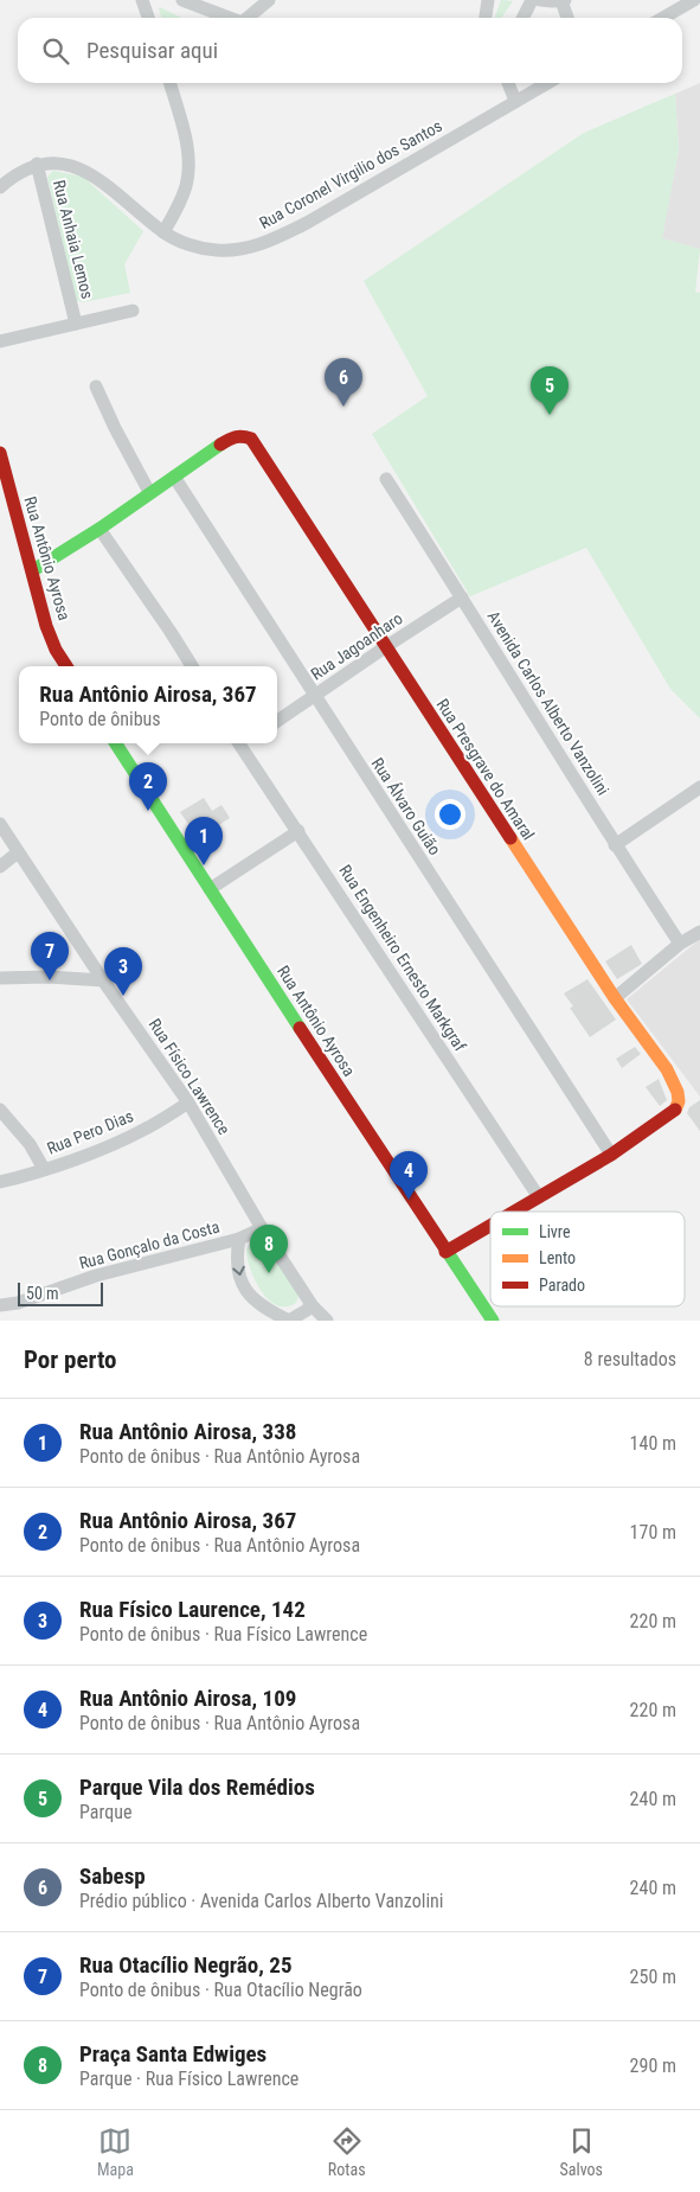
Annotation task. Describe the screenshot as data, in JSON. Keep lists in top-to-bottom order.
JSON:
{
  "streets": {
    "street": [
      "Rua Coronel Virgilio dos Santos",
      "Rua Anhaia Lemos",
      "Rua Antônio Ayrosa",
      "Rua Jagoanharo",
      "Avenida Carlos Alberto Vanzolini",
      "Rua Presgrave do Amaral",
      "Rua Álvaro Guião",
      "Rua Engenheiro Ernesto Markgraf",
      "Rua Físico Lawrence",
      "Rua Pero Dias",
      "Rua Gonçalo da Costa"
    ]
  },
  "crossings": [
    ["Rua Coronel Virgilio dos Santos", "Rua Anhaia Lemos"],
    ["Rua Antônio Ayrosa", "Rua Presgrave do Amaral"],
    ["Rua Jagoanharo", "Avenida Carlos Alberto Vanzolini"],
    ["Rua Jagoanharo", "Rua Presgrave do Amaral"],
    ["Rua Jagoanharo", "Rua Álvaro Guião"],
    ["Rua Presgrave do Amaral", "Rua Álvaro Guião"],
    ["Rua Presgrave do Amaral", "Rua Engenheiro Ernesto Markgraf"],
    ["Rua Físico Lawrence", "Rua Pero Dias"],
    ["Rua Físico Lawrence", "Rua Gonçalo da Costa"]
  ],
  "legend": ["Livre", "Lento", "Parado"],
  "scale_bar": "50 m",
  "page": {
    "search": "Pesquisar aqui",
    "pins": [
      "6",
      "5",
      "2",
      "1",
      "7",
      "3",
      "4",
      "8"
    ],
    "popup": ["Rua Antônio Airosa, 367", "Ponto de ônibus"],
    "scale": "50 m",
    "heading": ["Por perto", "8 resultados"],
    "list": [
      {
        "mark": "1",
        "name": "Rua Antônio Airosa, 338",
        "note": "Ponto de ônibus · Rua Antônio Ayrosa",
        "value": "140 m"
      },
      {
        "mark": "2",
        "name": "Rua Antônio Airosa, 367",
        "note": "Ponto de ônibus · Rua Antônio Ayrosa",
        "value": "170 m"
      },
      {
        "mark": "3",
        "name": "Rua Físico Laurence, 142",
        "note": "Ponto de ônibus · Rua Físico Lawrence",
        "value": "220 m"
      },
      {
        "mark": "4",
        "name": "Rua Antônio Airosa, 109",
        "note": "Ponto de ônibus · Rua Antônio Ayrosa",
        "value": "220 m"
      },
      {
        "mark": "5",
        "name": "Parque Vila dos Remédios",
        "note": "Parque",
        "value": "240 m"
      },
      {
        "mark": "6",
        "name": "Sabesp",
        "note": "Prédio público · Avenida Carlos Alberto Vanzolini",
        "value": "240 m"
      },
      {
        "mark": "7",
        "name": "Rua Otacílio Negrão, 25",
        "note": "Ponto de ônibus · Rua Otacílio Negrão",
        "value": "250 m"
      },
      {
        "mark": "8",
        "name": "Praça Santa Edwiges",
        "note": "Parque · Rua Físico Lawrence",
        "value": "290 m"
      }
    ],
    "nav": ["Mapa", "Rotas", "Salvos"]
  }
}
